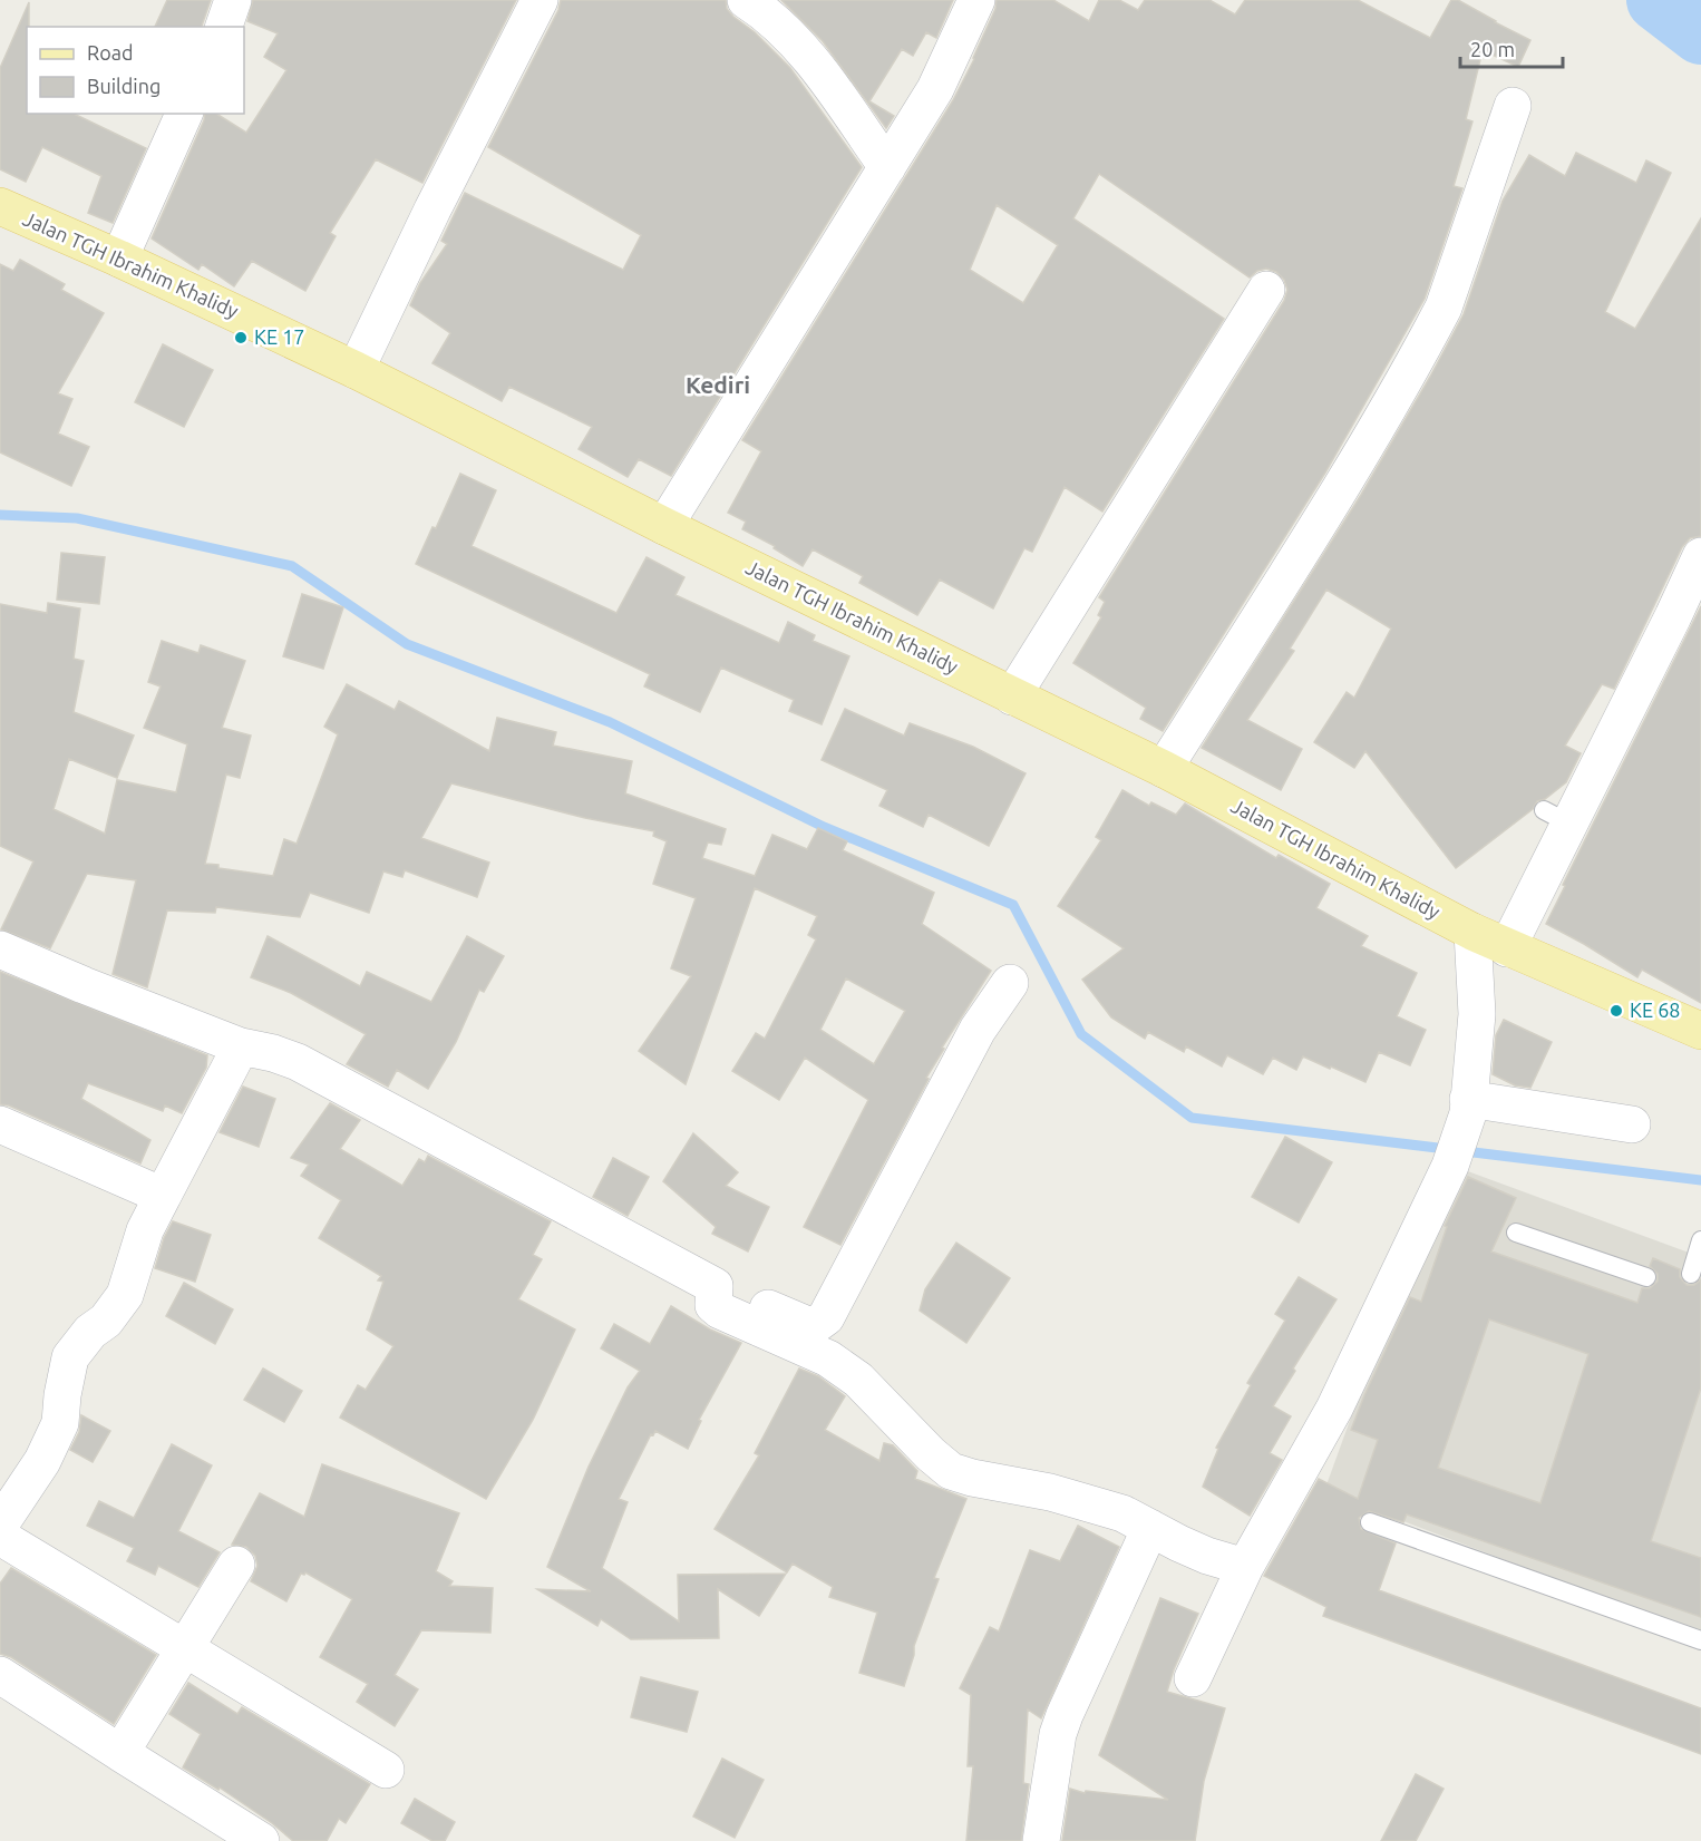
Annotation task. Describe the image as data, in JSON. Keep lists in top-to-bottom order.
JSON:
{
  "streets": {
    "main road": ["Jalan TGH Ibrahim Khalidy"]
  },
  "districts": ["Kediri"],
  "places": ["KE 17", "KE 68"],
  "legend": ["Road", "Building"],
  "scale_bar": "20 m"
}
